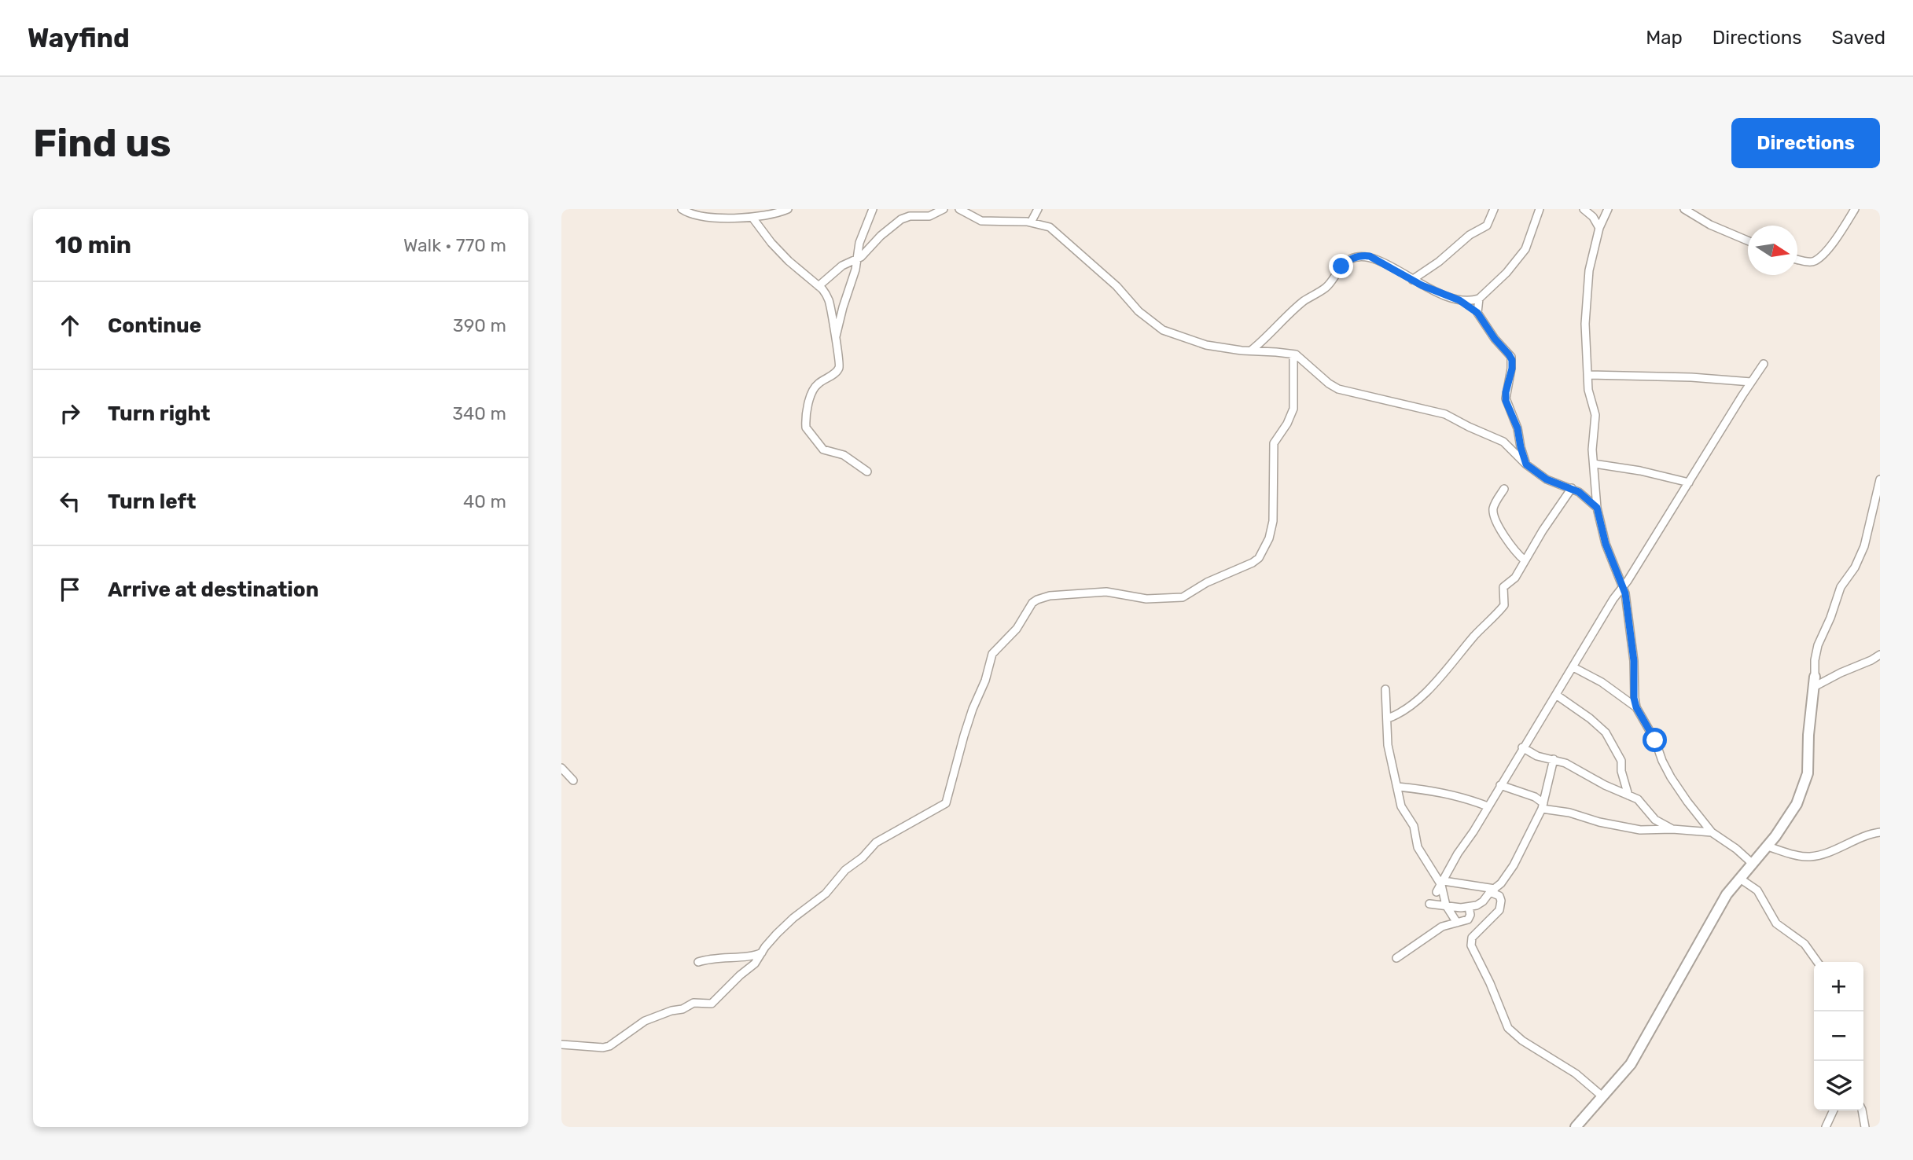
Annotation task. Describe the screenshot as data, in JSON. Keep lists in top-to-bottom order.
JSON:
{
  "north": "right",
  "page": {
    "header": "Wayfind",
    "nav": ["Map", "Directions", "Saved"],
    "buttons": "Directions",
    "title": "Find us",
    "heading": ["10 min", "Walk · 770 m"],
    "list": [
      ["Continue", "390 m"],
      ["Turn right", "340 m"],
      ["Turn left", "40 m"],
      "Arrive at destination"
    ],
    "map_buttons": ["+", "−"]
  }
}
